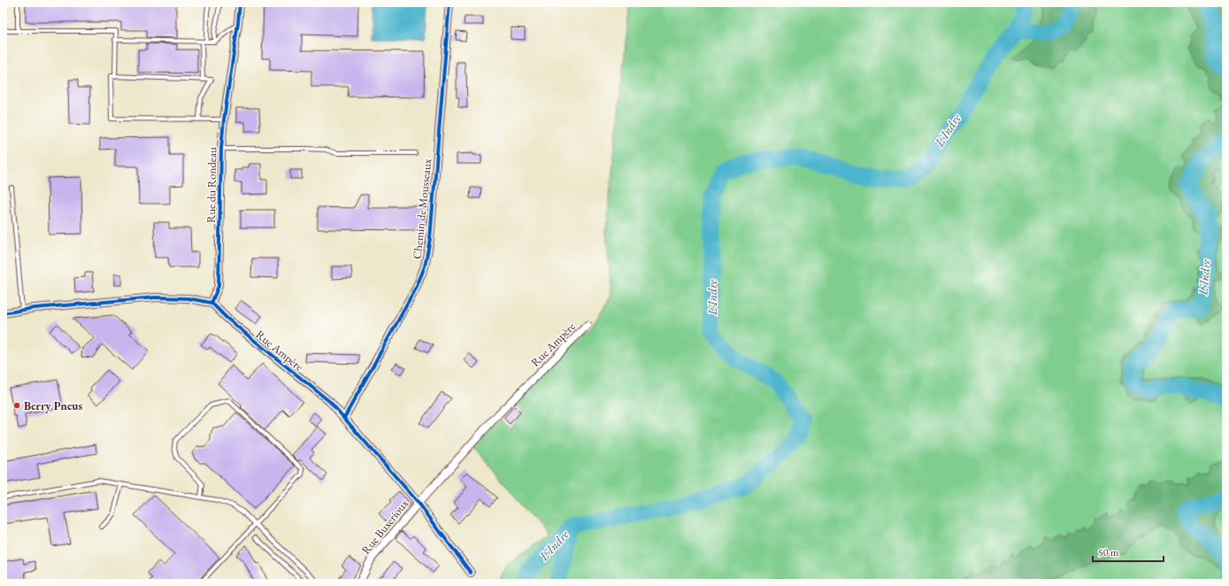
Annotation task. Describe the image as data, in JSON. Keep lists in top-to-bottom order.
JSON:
{
  "streets": {
    "street": [
      "Rue du Rondeau",
      "Chemin de Mousseaux",
      "Rue Ampère",
      "Rue Buxerioux"
    ]
  },
  "crossings": [
    ["Rue du Rondeau", "Rue Ampère"],
    ["Chemin de Mousseaux", "Rue Ampère"],
    ["Rue Ampère", "Rue Buxerioux"]
  ],
  "water": ["L'Indre"],
  "places": ["Berry Pneus"],
  "scale_bar": "50 m"
}
